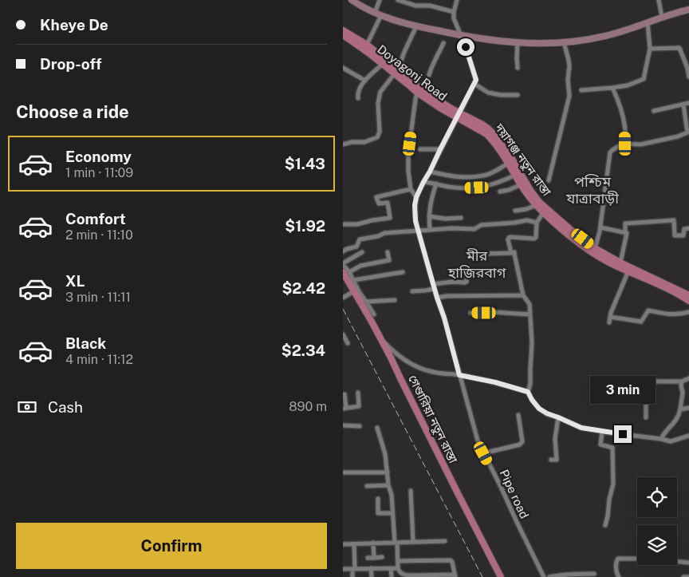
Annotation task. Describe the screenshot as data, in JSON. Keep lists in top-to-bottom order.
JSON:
{
  "streets": {
    "main road": ["Doyagonj Road", "দয়াগঞ্জ নতুন রাস্তা", "গেণ্ডারিয়া নতুন রাস্তা"],
    "street": ["Pipe road"]
  },
  "crossings": [
    ["Doyagonj Road", "দয়াগঞ্জ নতুন রাস্তা"],
    ["দয়াগঞ্জ নতুন রাস্তা", "Pipe road"]
  ],
  "districts": ["পশ্চিম যাত্রাবাড়ী", "মীর হাজিরবাগ"],
  "page": {
    "banner": ["Kheye De", "Drop-off"],
    "heading": "Choose a ride",
    "list": [
      {
        "name": "Economy",
        "note": "1 min · 11:09",
        "value": "$1.43"
      },
      {
        "name": "Comfort",
        "note": "2 min · 11:10",
        "value": "$1.92"
      },
      {
        "name": "XL",
        "note": "3 min · 11:11",
        "value": "$2.42"
      },
      {
        "name": "Black",
        "note": "4 min · 11:12",
        "value": "$2.34"
      }
    ],
    "bubble": "3 min",
    "pay": ["Cash", "890 m"],
    "buttons": "Confirm"
  }
}
